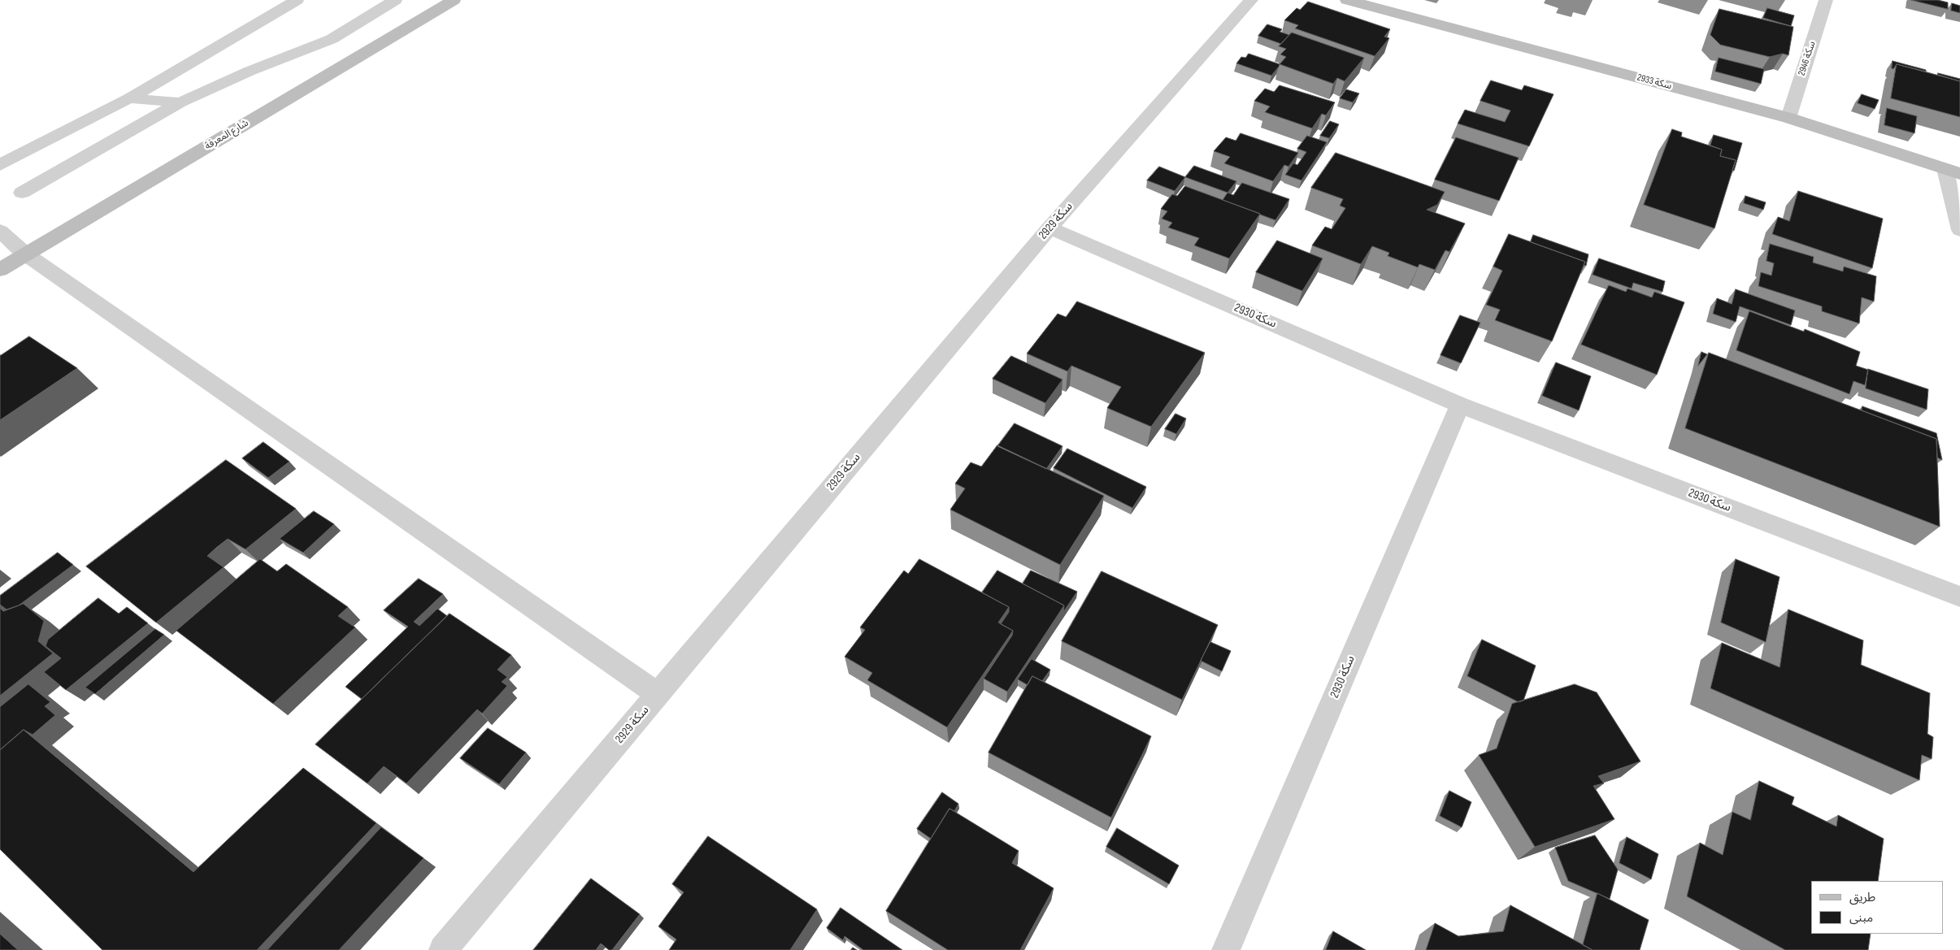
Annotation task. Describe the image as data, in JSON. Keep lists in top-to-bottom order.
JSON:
{
  "streets": {
    "street": [
      "سكة 2946",
      "سكة 2933",
      "شارع المعرفة",
      "سكة 2929",
      "سكة 2930"
    ]
  },
  "crossings": [
    ["سكة 2946", "سكة 2933"],
    ["سكة 2929", "سكة 2930"]
  ],
  "legend": ["طريق", "مبنى"]
}
